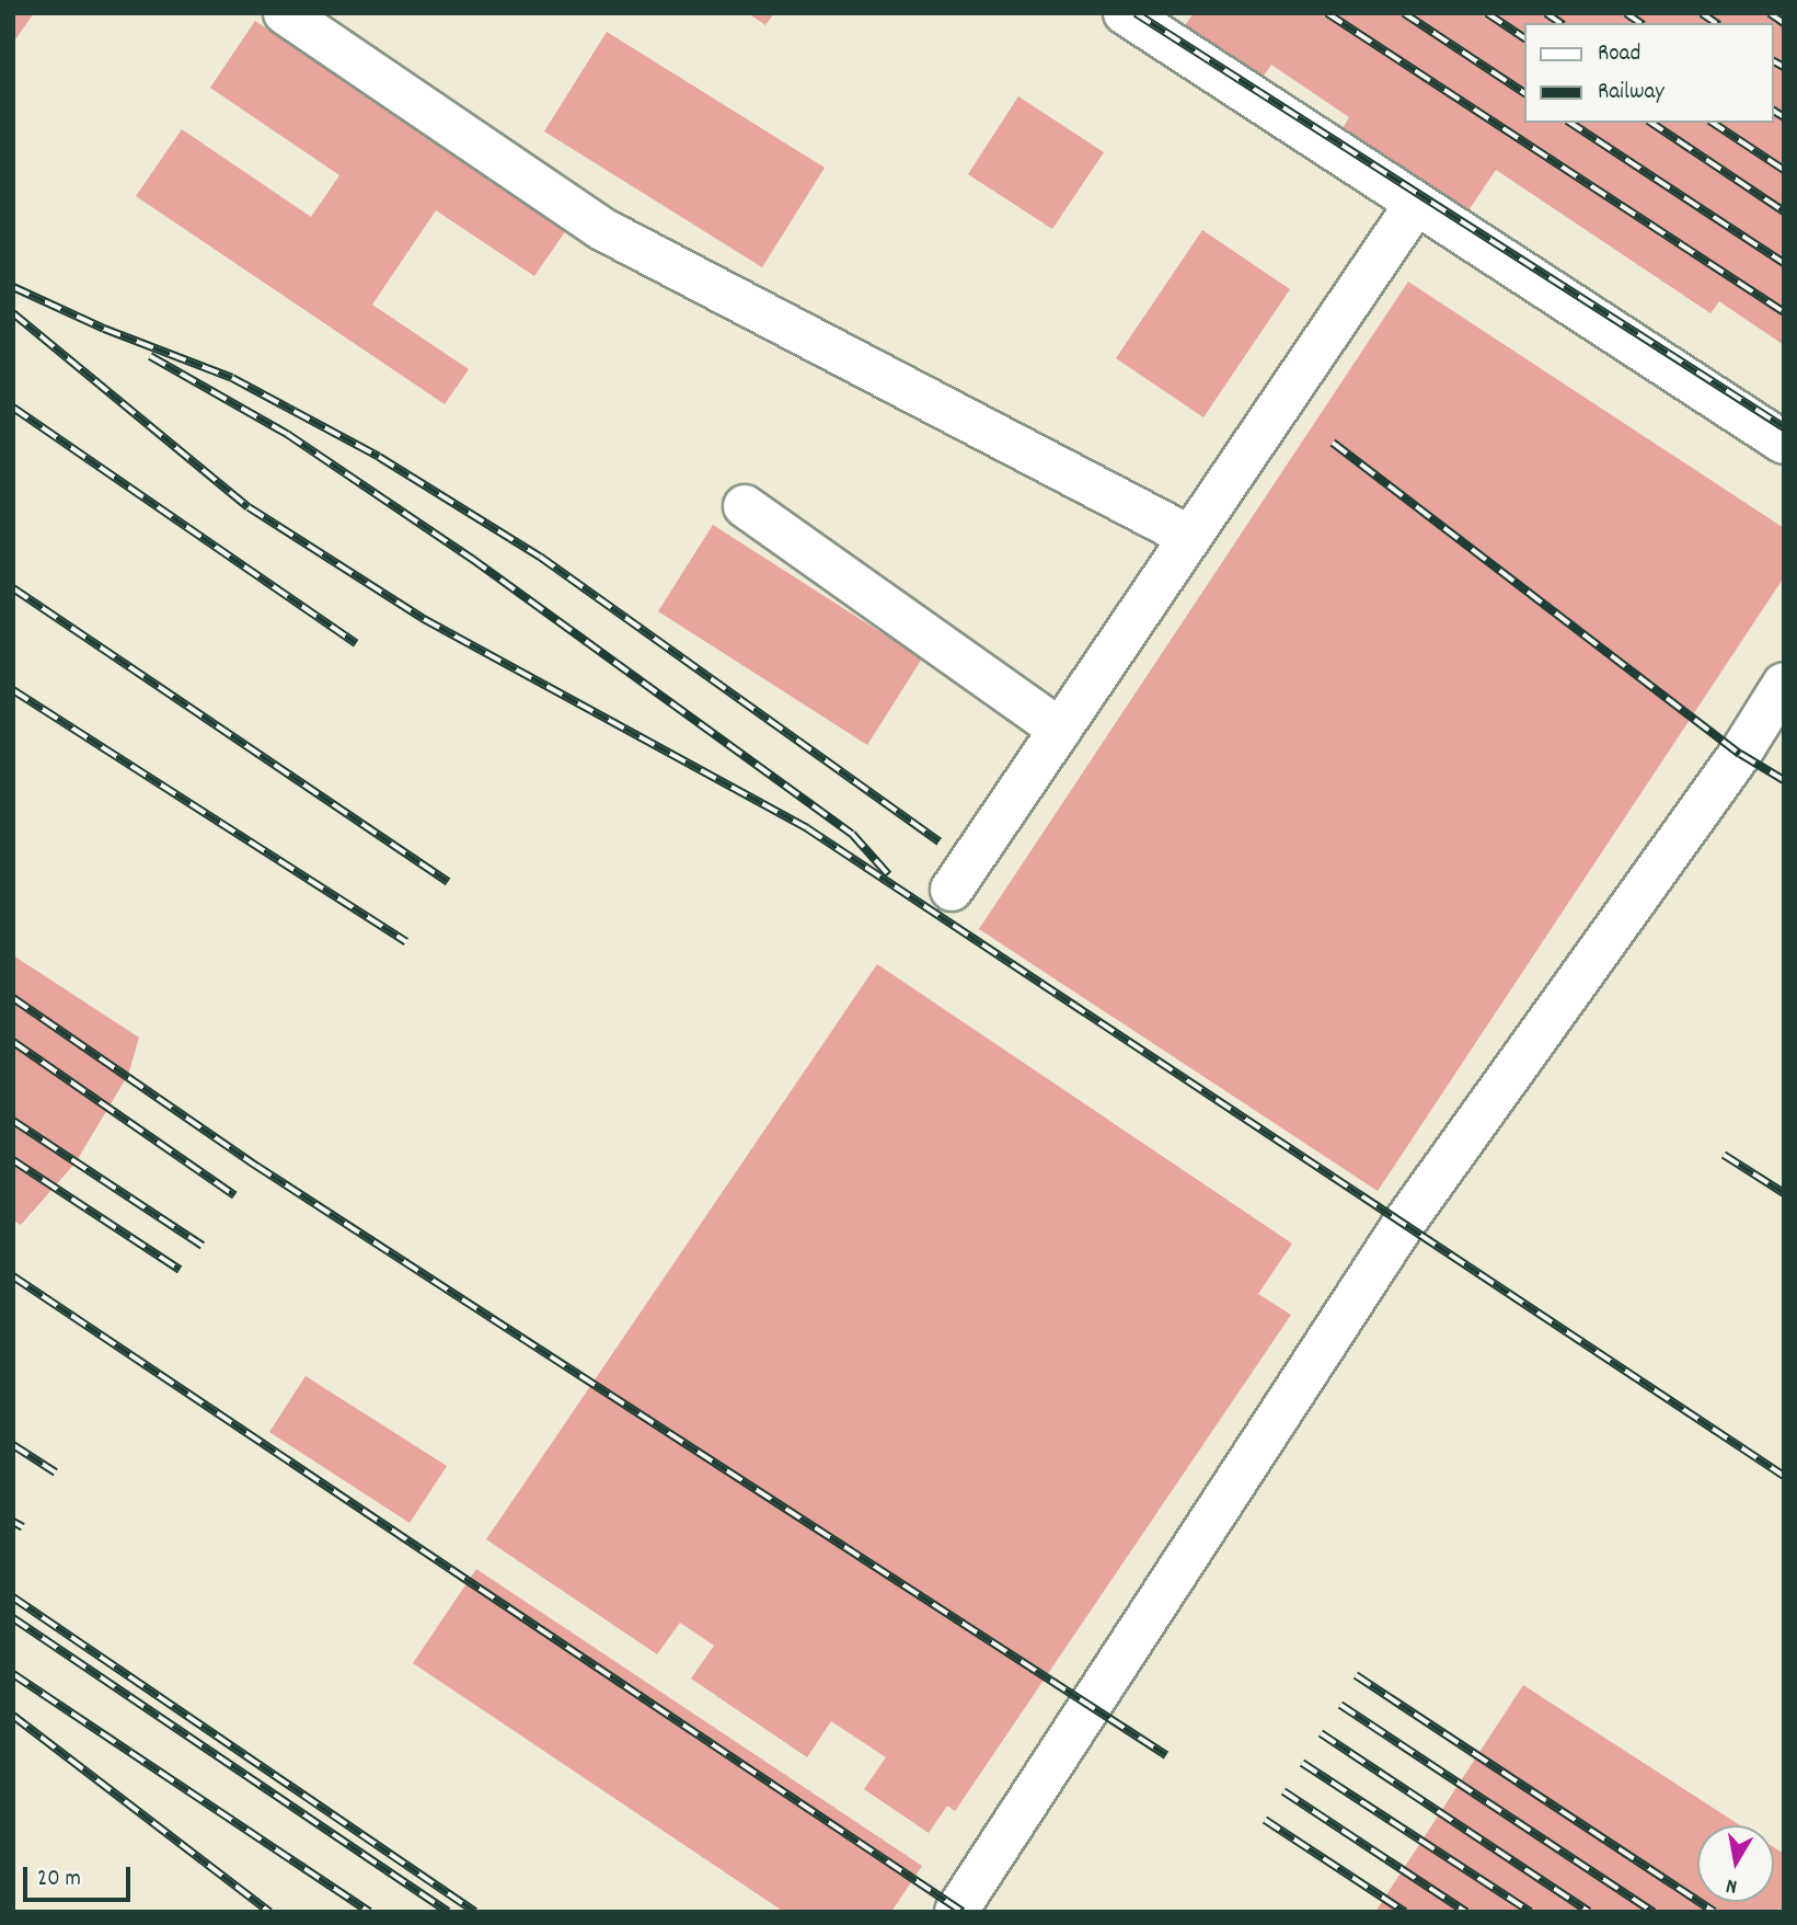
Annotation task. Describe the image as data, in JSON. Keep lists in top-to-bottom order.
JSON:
{
  "legend": ["Road", "Railway"],
  "scale_bar": "20 m",
  "north": "bottom"
}
